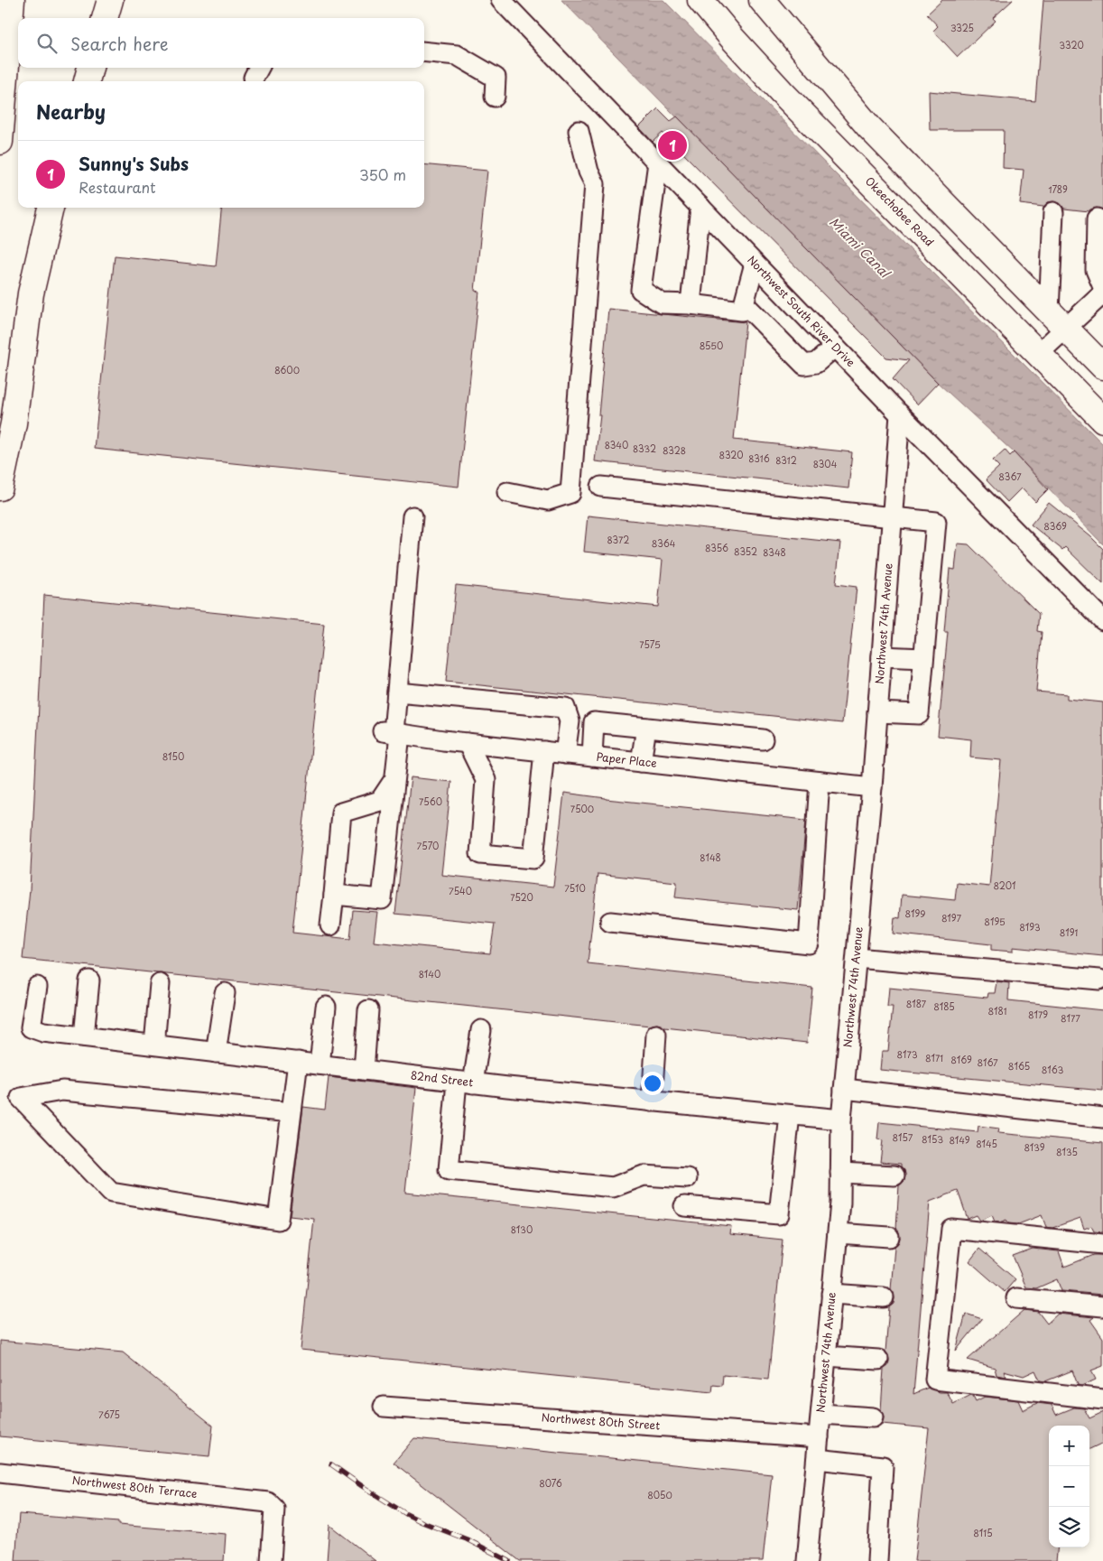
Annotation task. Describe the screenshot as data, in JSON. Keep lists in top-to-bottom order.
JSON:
{
  "streets": {
    "highway": ["Okeechobee Road"],
    "street": [
      "Northwest South River Drive",
      "Northwest 74th Avenue",
      "Paper Place",
      "82nd Street",
      "Northwest 80th Street",
      "Northwest 80th Terrace"
    ]
  },
  "crossings": [
    ["Northwest South River Drive", "Northwest 74th Avenue"],
    ["Northwest 74th Avenue", "Paper Place"],
    ["Northwest 74th Avenue", "82nd Street"],
    ["Northwest 74th Avenue", "Northwest 80th Street"]
  ],
  "water": ["Miami Canal"],
  "house_numbers": [
    "3325",
    "3320",
    "1789",
    "8550",
    "8600",
    "8340",
    "8332",
    "8328",
    "8320",
    "8316",
    "8312",
    "8304",
    "8367",
    "8369",
    "8372",
    "8364",
    "8356",
    "8352",
    "8348",
    "7575",
    "8150",
    "7560",
    "7500",
    "7570",
    "8148",
    "8201",
    "7510",
    "7540",
    "7520",
    "8199",
    "8197",
    "8195",
    "8193",
    "8191",
    "8140",
    "8187",
    "8185",
    "8181",
    "8179",
    "8177",
    "8173",
    "8171",
    "8169",
    "8167",
    "8165",
    "8163",
    "8157",
    "8153",
    "8149",
    "8145",
    "8139",
    "8135",
    "8130",
    "7675",
    "8076",
    "8050",
    "8115"
  ],
  "page": {
    "search": "Search here",
    "heading": "Nearby",
    "pins": "1",
    "list": [
      {
        "mark": "1",
        "name": "Sunny's Subs",
        "note": "Restaurant",
        "value": "350 m"
      }
    ],
    "map_buttons": ["+", "−"]
  }
}
